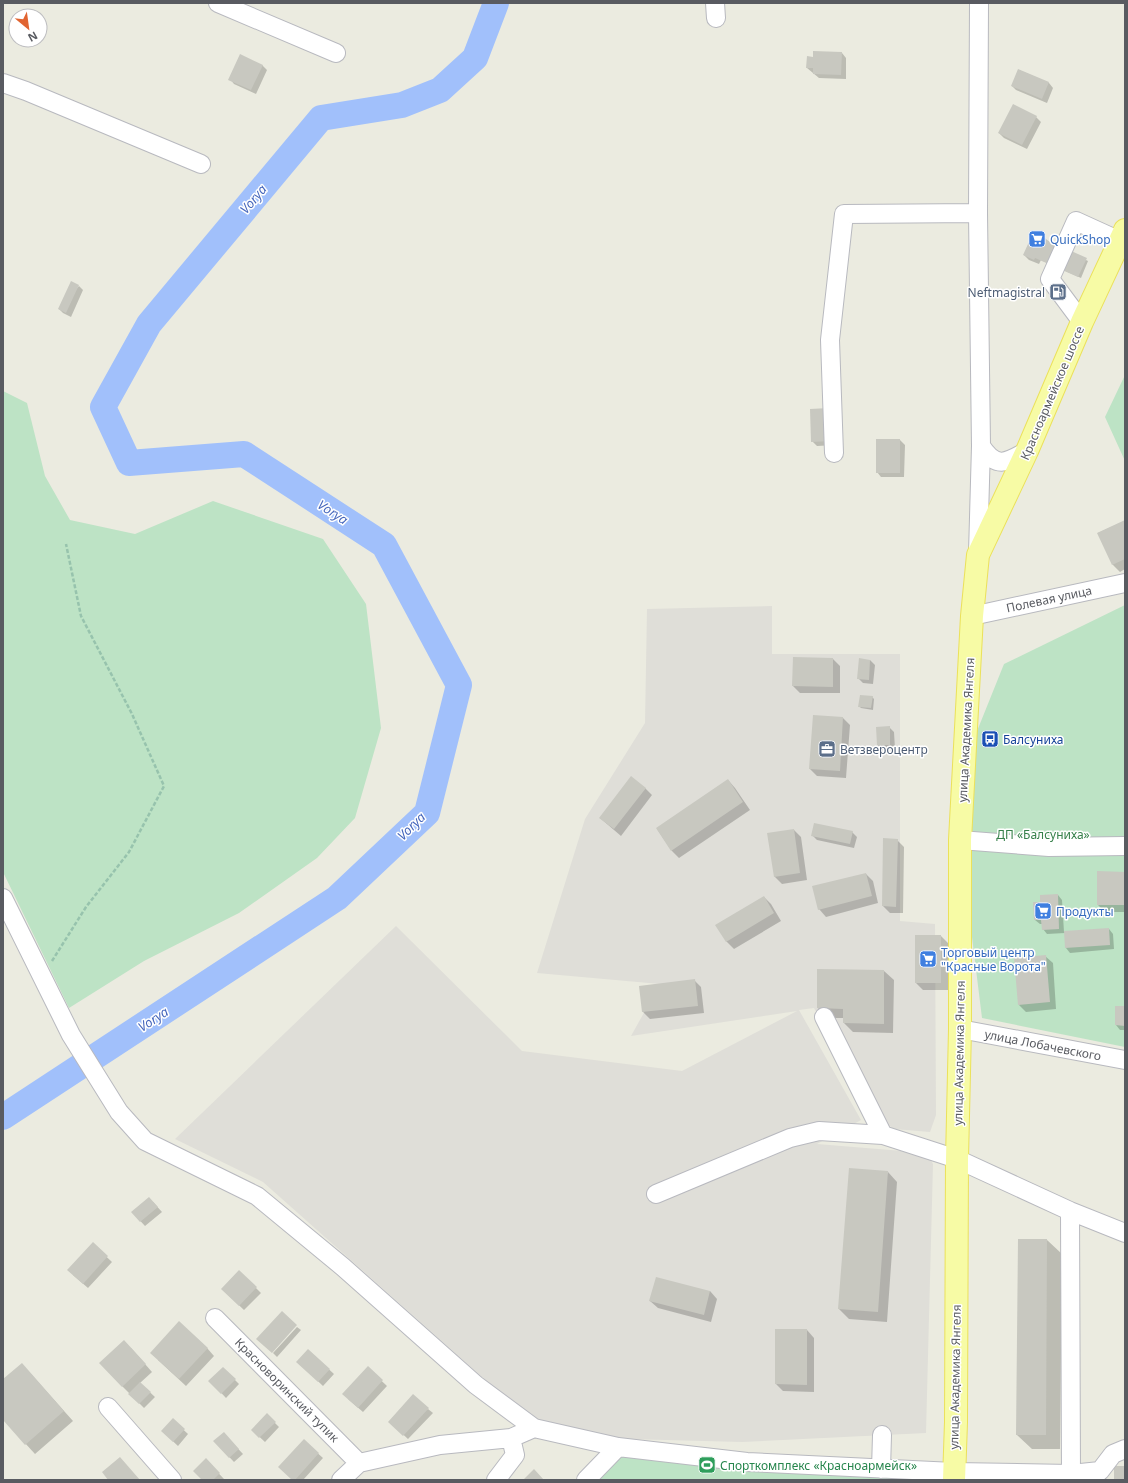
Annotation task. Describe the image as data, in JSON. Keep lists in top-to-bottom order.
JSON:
{
  "streets": {
    "main road": ["Красноармейское шоссе", "улица Академика Янгеля"],
    "street": ["Полевая улица", "улица Лобачевского", "Красноворинский тупик"]
  },
  "crossings": [
    ["Красноармейское шоссе", "улица Академика Янгеля"],
    ["Полевая улица", "улица Академика Янгеля"],
    ["улица Академика Янгеля", "улица Лобачевского"]
  ],
  "water": ["Vorya"],
  "parks": ["ДП «Балсуниха»"],
  "places": {
    "supermarket": ["QuickShop", "Продукты", "Торговый центр \"Красные Ворота\""],
    "fuel station": ["Neftmagistral"],
    "bus stop": ["Балсуниха"],
    "office": ["Ветзвероцентр"],
    "sports": ["Спорткомплекс «Красноармейск»"]
  },
  "north": "bottom right"
}
